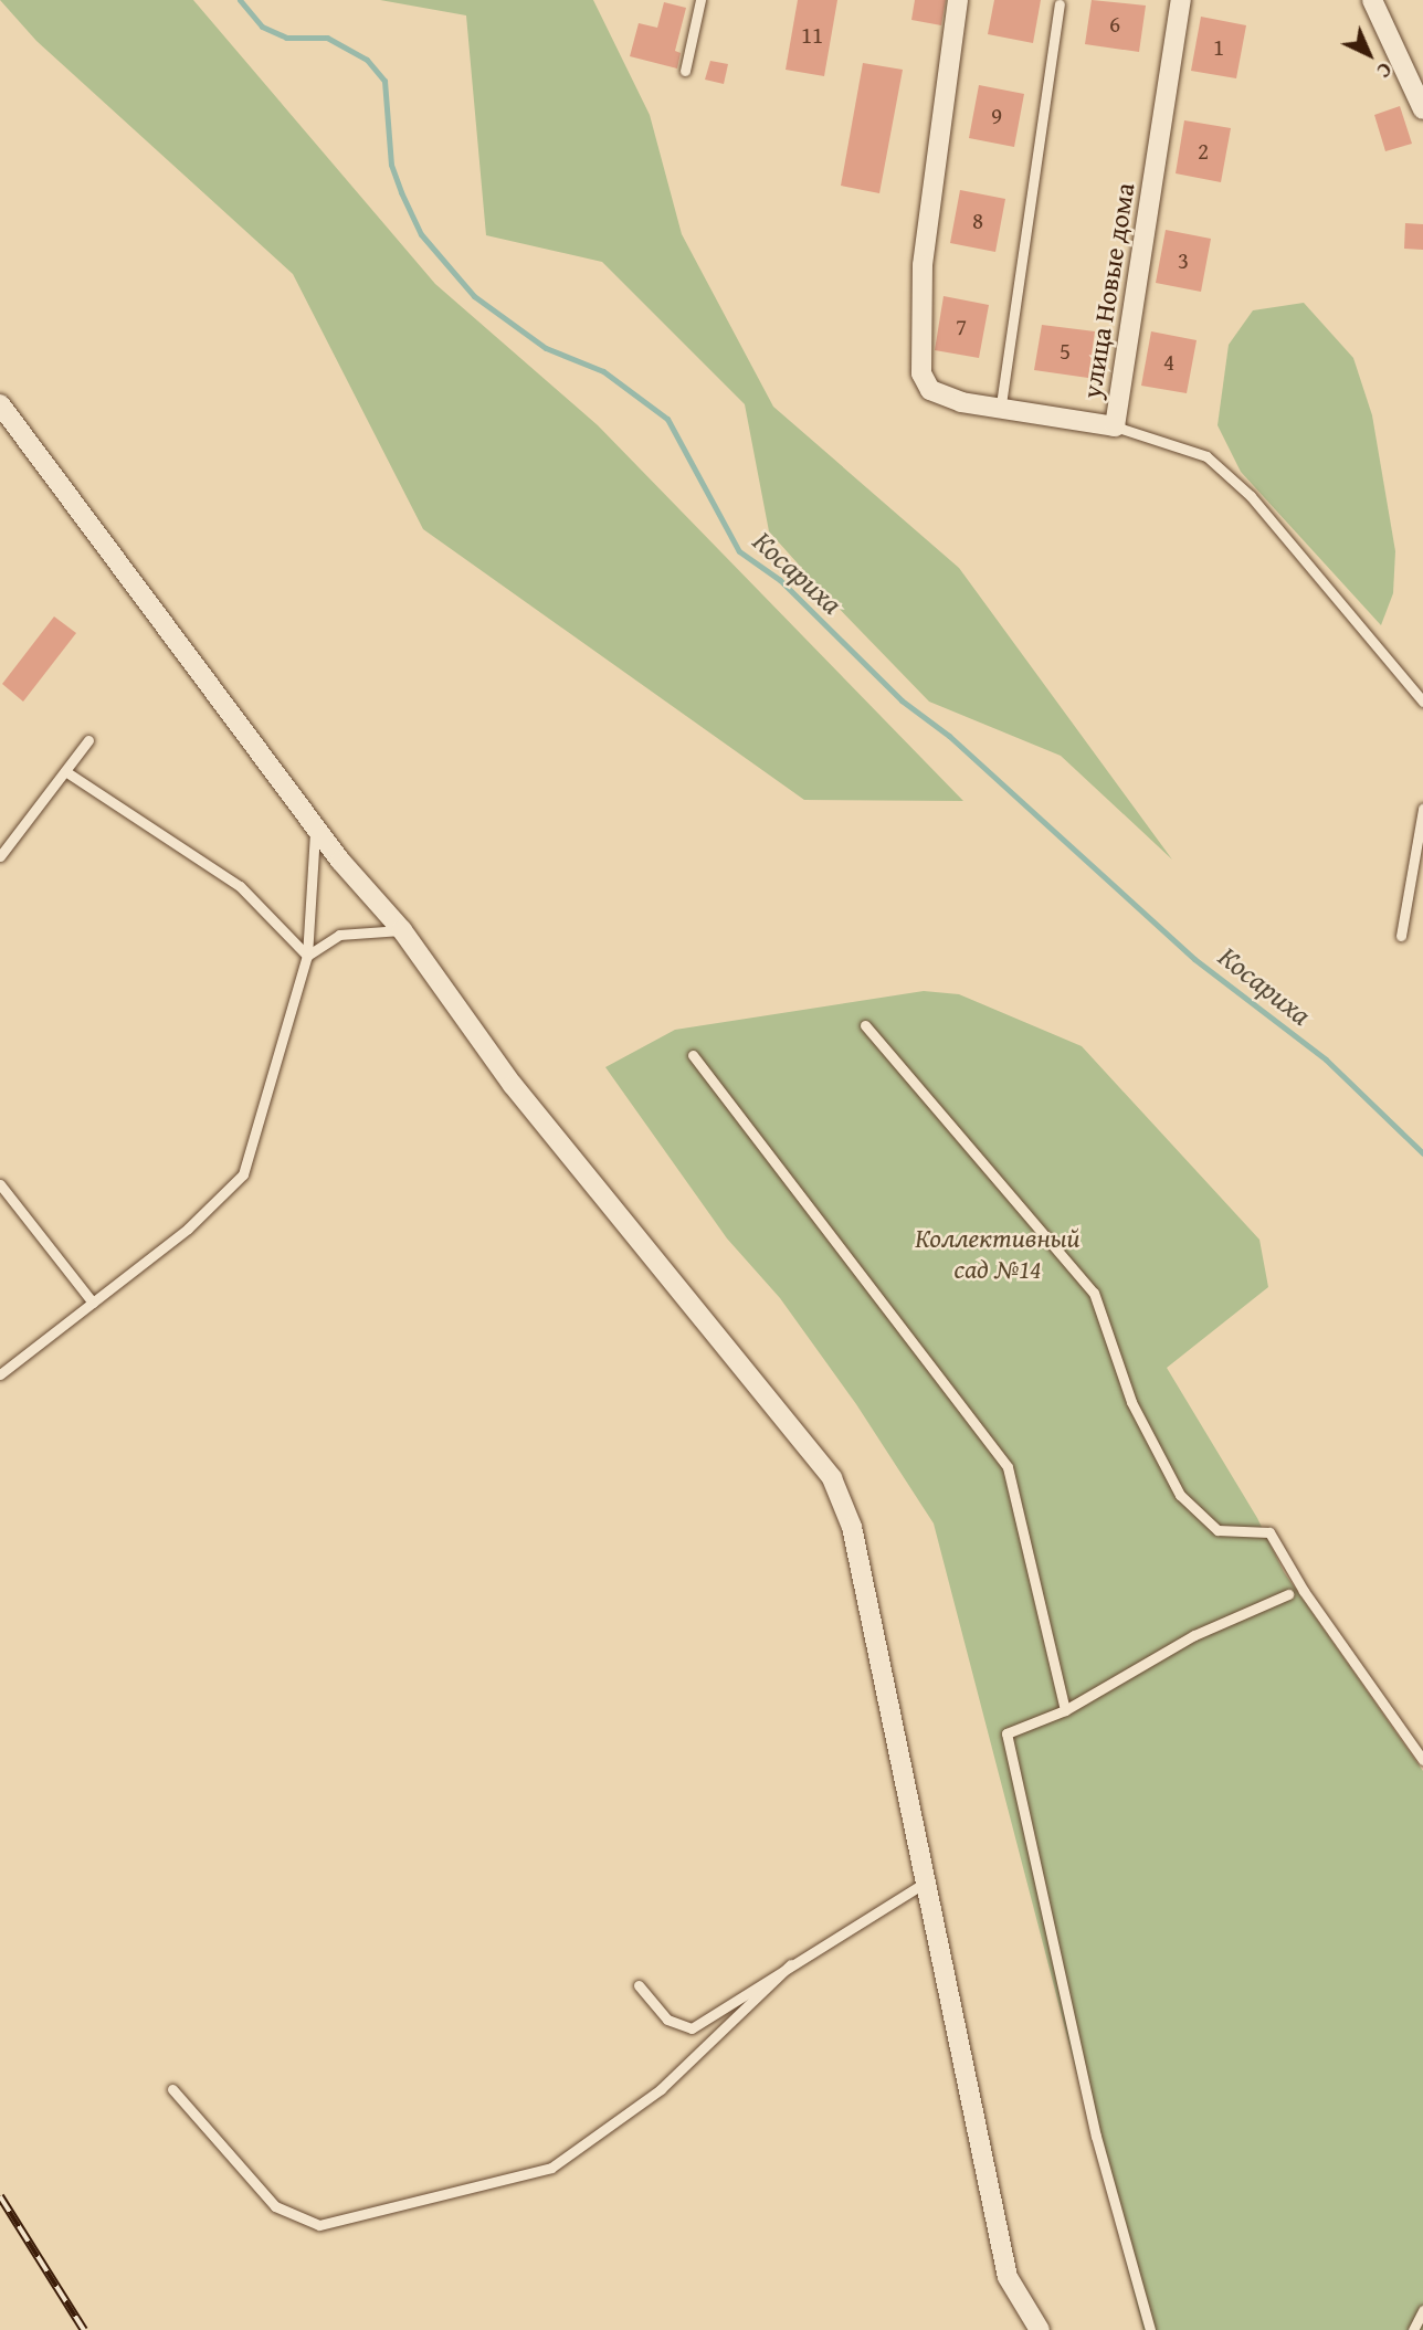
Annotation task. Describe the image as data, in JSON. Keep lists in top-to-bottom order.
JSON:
{
  "streets": {
    "street": ["улица Новые дома"]
  },
  "water": ["Косариха"],
  "parks": ["Коллективный сад №14"],
  "house_numbers": [
    "6",
    "11",
    "1",
    "9",
    "2",
    "8",
    "3",
    "7",
    "5",
    "4"
  ],
  "north": "bottom right"
}
